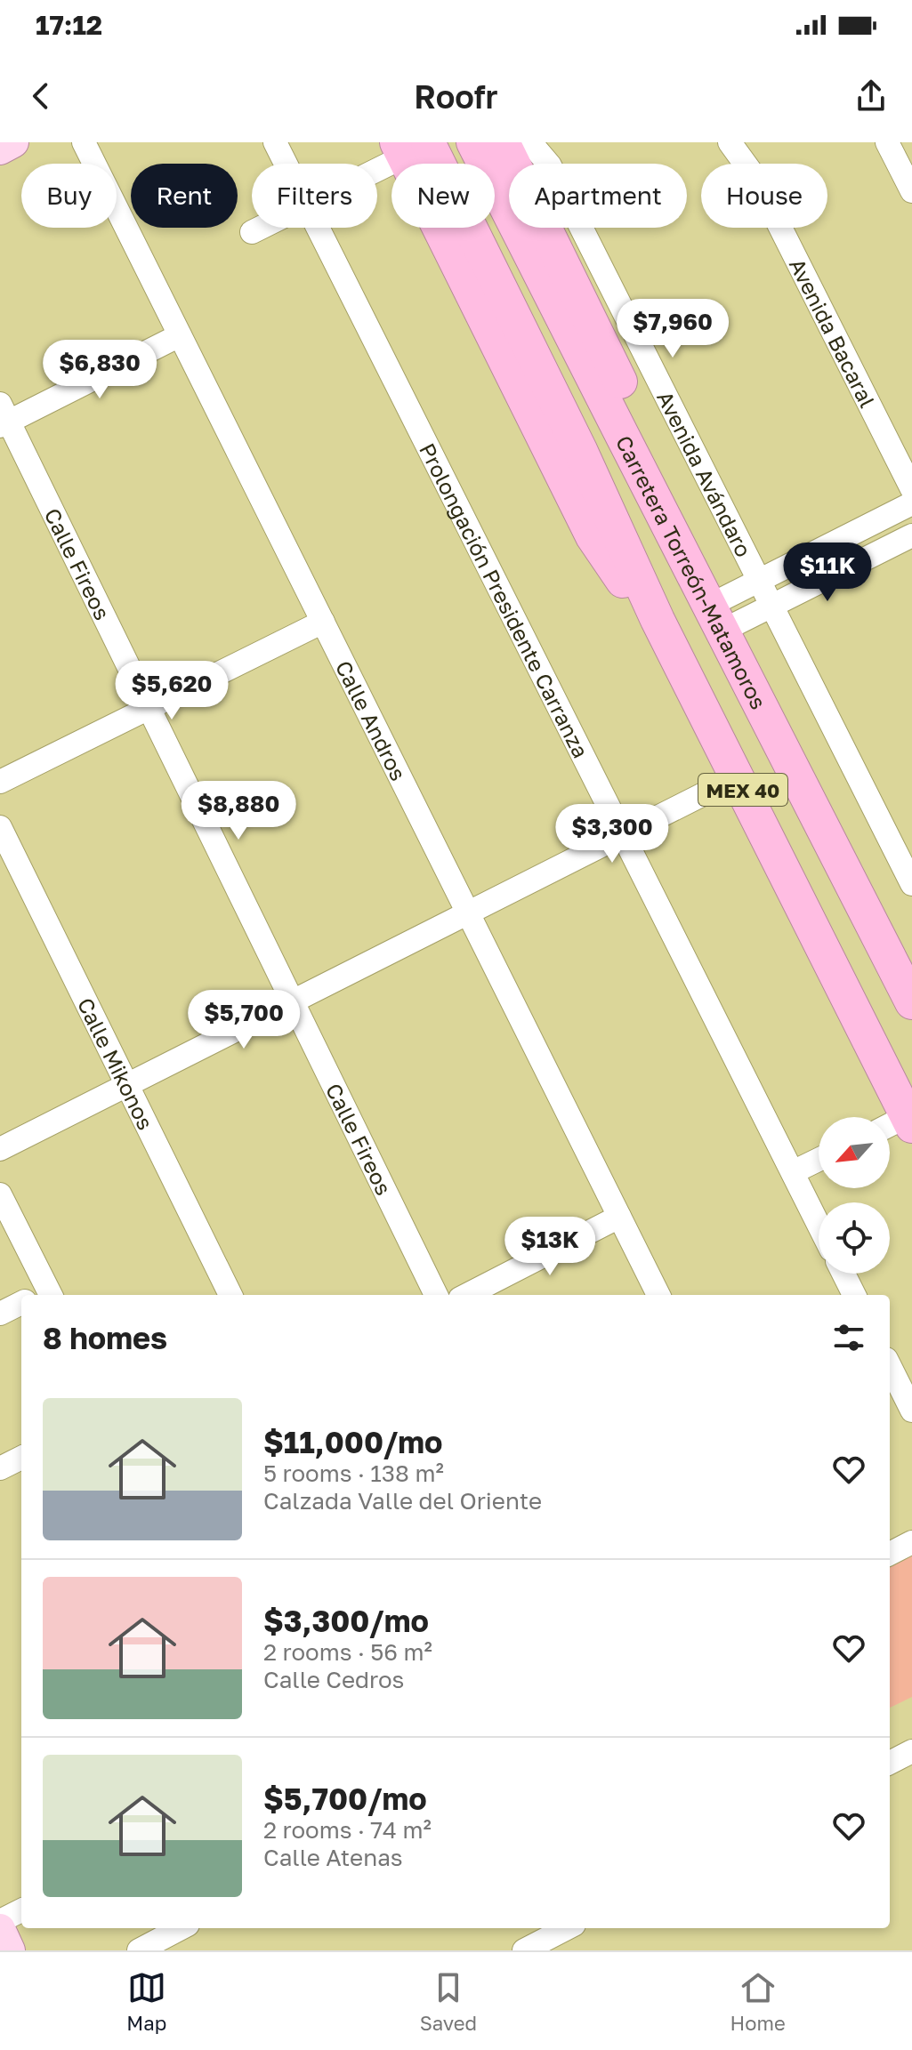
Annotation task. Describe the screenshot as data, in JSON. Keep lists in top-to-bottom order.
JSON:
{
  "streets": {
    "highway": ["Carretera Torreón-Matamoros", "MEX 40"],
    "street": [
      "Avenida Bacaral",
      "Avenida Avándaro",
      "Calle Fireos",
      "Prolongación Presidente Carranza",
      "Calle Andros",
      "Calle Mikonos"
    ]
  },
  "north": "bottom left",
  "page": {
    "status": "17:12",
    "header": "Roofr",
    "chip": [
      "Buy",
      "Rent",
      "Filters",
      "New",
      "Apartment",
      "House"
    ],
    "price": [
      "$7,960",
      "$6,830",
      "$11K",
      "$5,620",
      "$8,880",
      "$3,300",
      "$5,700",
      "$13K"
    ],
    "heading": "8 homes",
    "list": [
      {
        "name": "$11,000/mo",
        "note": "5 rooms · 138 m² · Calzada Valle del Oriente"
      },
      {
        "name": "$3,300/mo",
        "note": "2 rooms · 56 m² · Calle Cedros"
      },
      {
        "name": "$5,700/mo",
        "note": "2 rooms · 74 m² · Calle Atenas"
      }
    ],
    "tabs": ["Map", "Saved", "Home"]
  }
}
